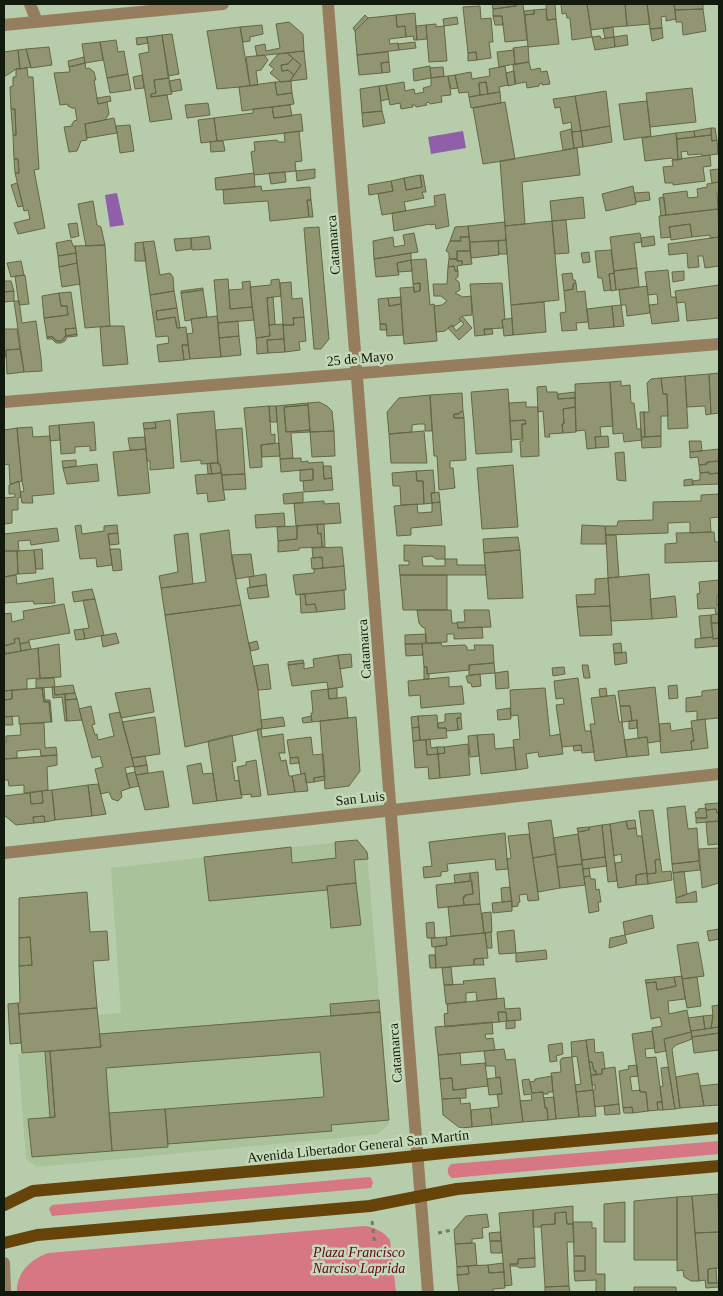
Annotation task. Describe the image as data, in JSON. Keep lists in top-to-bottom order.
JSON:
{
  "streets": {
    "main road": ["Avenida Libertador General San Martín"],
    "street": ["Catamarca", "25 de Mayo", "San Luis"]
  },
  "crossings": [
    ["Catamarca", "25 de Mayo"],
    ["Catamarca", "San Luis"],
    ["Catamarca", "Avenida Libertador General San Martín"]
  ],
  "parks": ["Plaza Francisco Narciso Laprida"]
}
